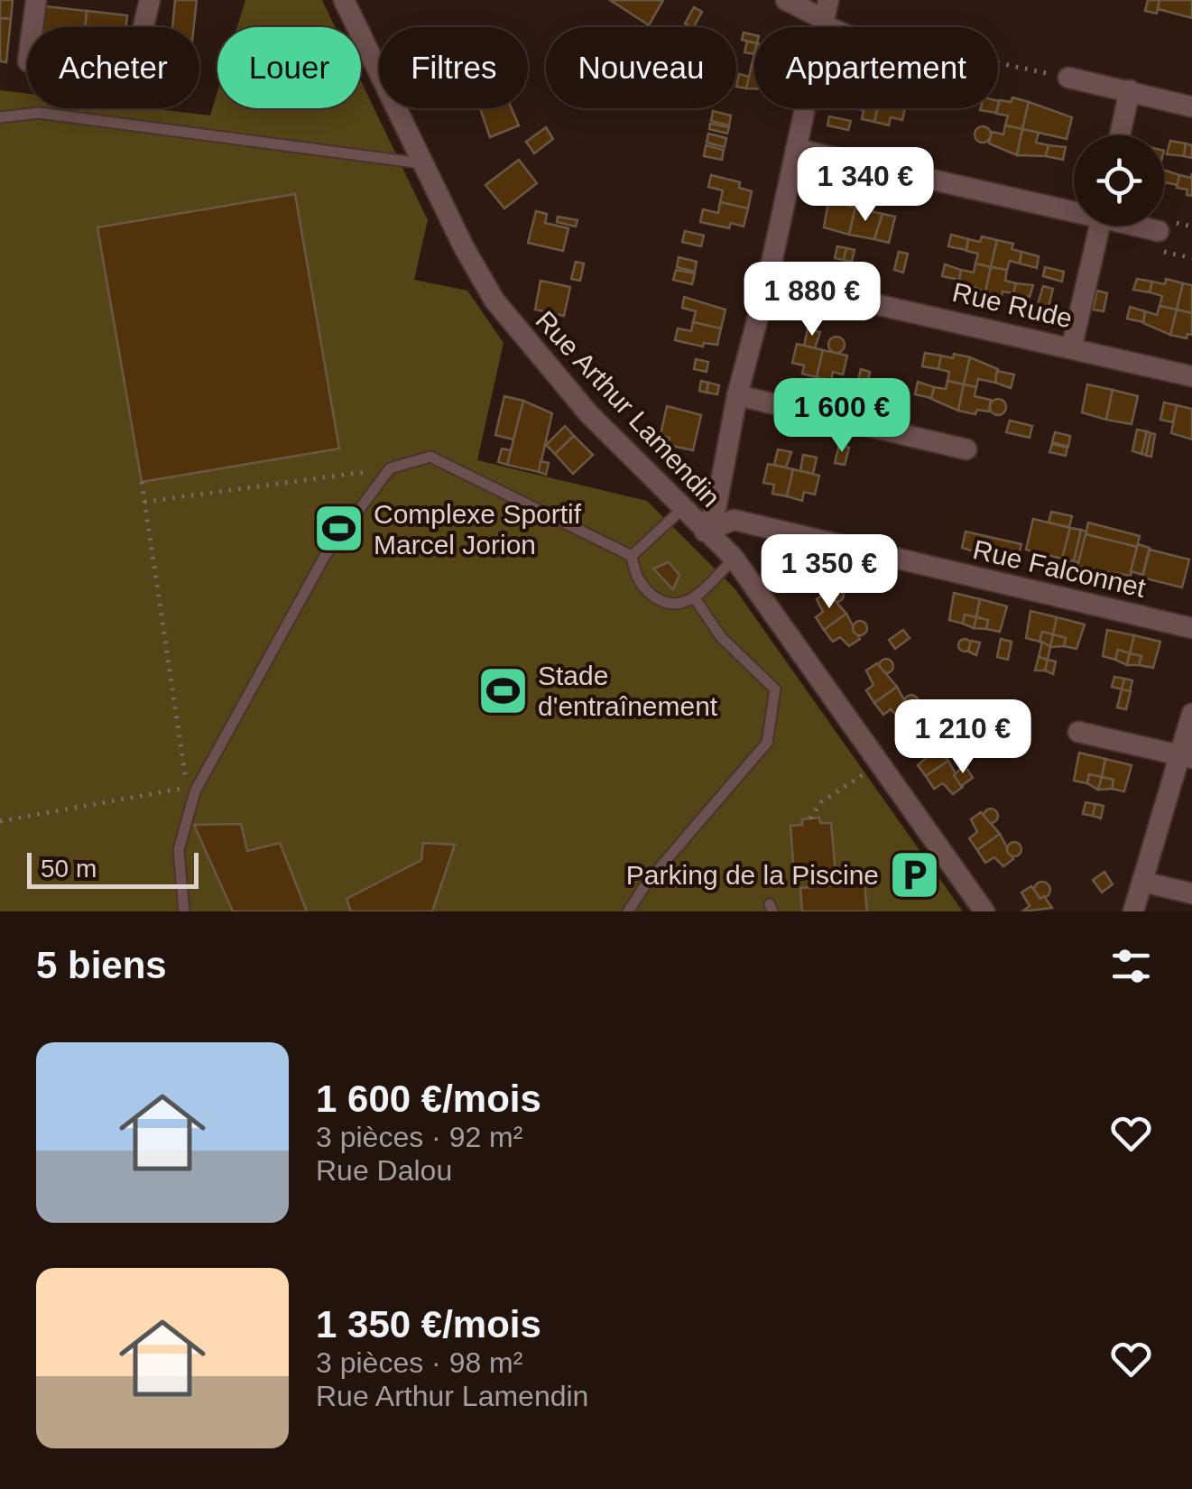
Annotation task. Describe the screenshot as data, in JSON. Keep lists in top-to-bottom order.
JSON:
{
  "streets": {
    "street": ["Rue Rude", "Rue Arthur Lamendin", "Rue Falconnet"]
  },
  "crossings": [
    ["Rue Arthur Lamendin", "Rue Falconnet"]
  ],
  "places": {
    "sports": ["Complexe Sportif Marcel Jorion", "Stade d'entraînement"],
    "parking": ["Parking de la Piscine"]
  },
  "scale_bar": "50 m",
  "page": {
    "chip": [
      "Acheter",
      "Louer",
      "Filtres",
      "Nouveau",
      "Appartement"
    ],
    "price": [
      "1 340 €",
      "1 880 €",
      "1 600 €",
      "1 350 €",
      "1 210 €"
    ],
    "scale": "50 m",
    "heading": "5 biens",
    "list": [
      {
        "name": "1 600 €/mois",
        "note": "3 pièces · 92 m² · Rue Dalou"
      },
      {
        "name": "1 350 €/mois",
        "note": "3 pièces · 98 m² · Rue Arthur Lamendin"
      }
    ]
  }
}
